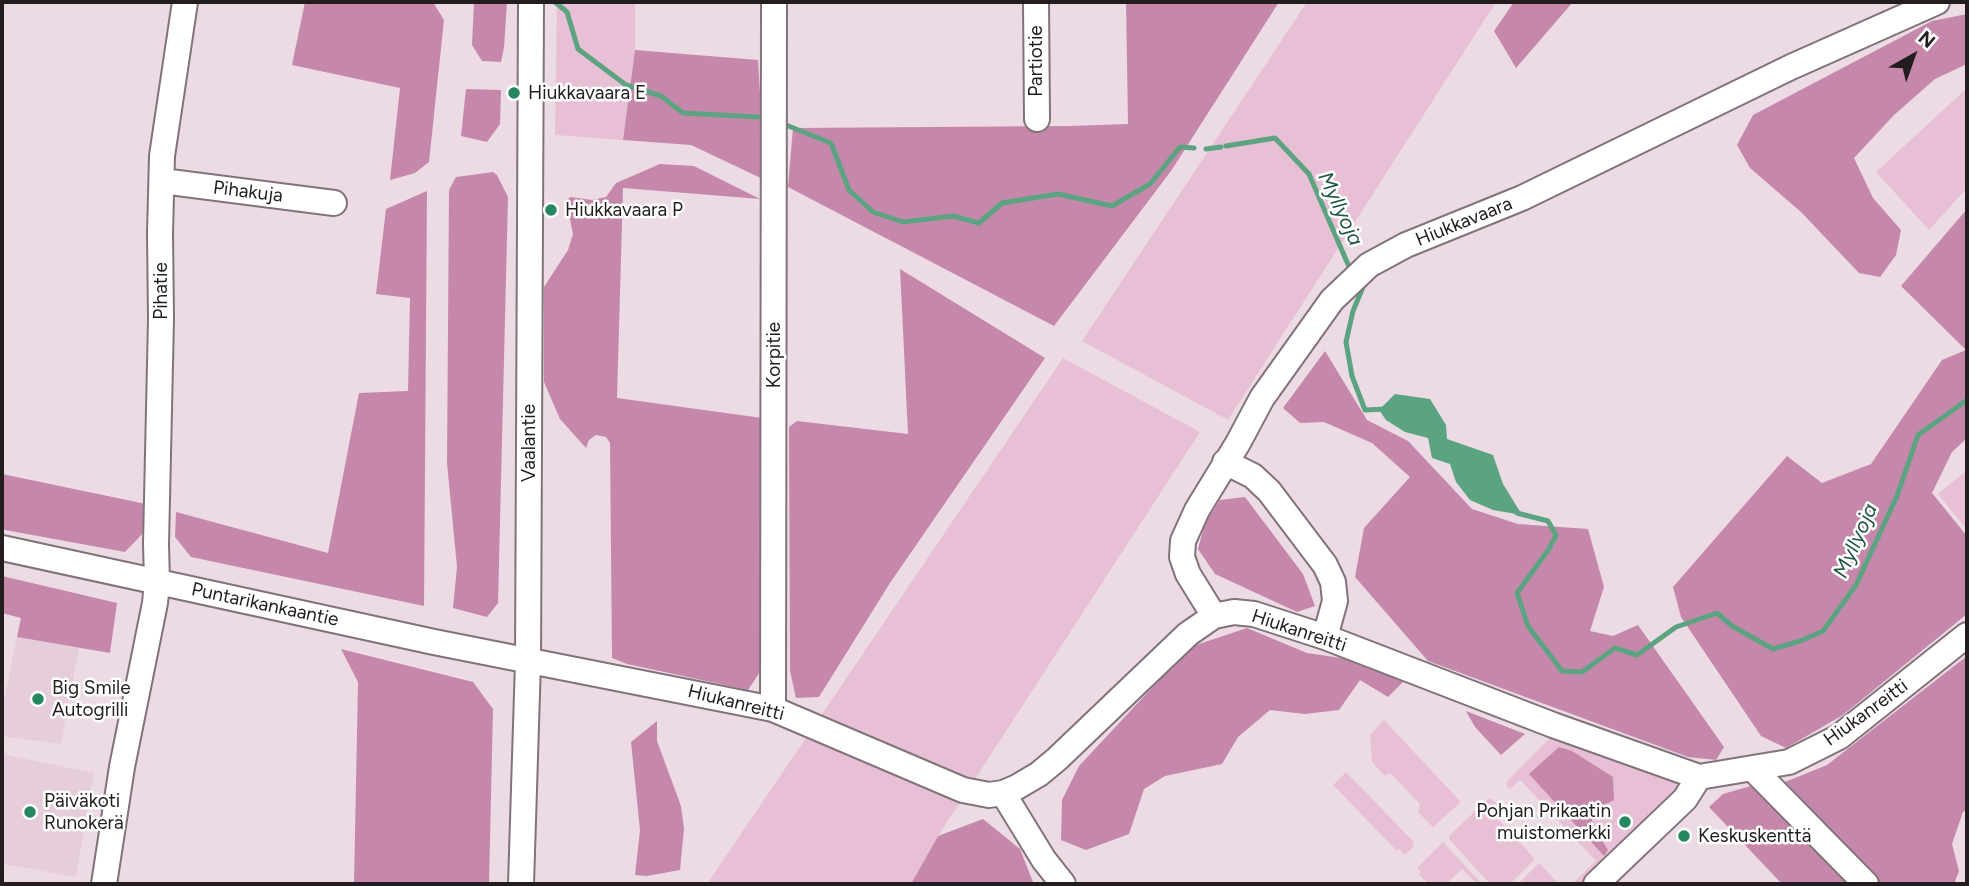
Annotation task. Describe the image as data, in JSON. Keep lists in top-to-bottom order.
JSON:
{
  "streets": {
    "street": [
      "Partiotie",
      "Pihakuja",
      "Hiukkavaara",
      "Pihatie",
      "Korpitie",
      "Vaalantie",
      "Puntarikankaantie",
      "Hiukanreitti"
    ]
  },
  "crossings": [
    ["Pihakuja", "Pihatie"],
    ["Hiukkavaara", "Hiukanreitti"],
    ["Pihatie", "Puntarikankaantie"],
    ["Korpitie", "Hiukanreitti"],
    ["Vaalantie", "Puntarikankaantie"],
    ["Vaalantie", "Hiukanreitti"],
    ["Puntarikankaantie", "Hiukanreitti"]
  ],
  "water": ["Myllyoja"],
  "places": [
    "Hiukkavaara E",
    "Hiukkavaara P",
    "Big Smile Autogrilli",
    "Päiväkoti Runokerä",
    "Pohjan Prikaatin muistomerkki",
    "Keskuskenttä"
  ],
  "north": "top right"
}
